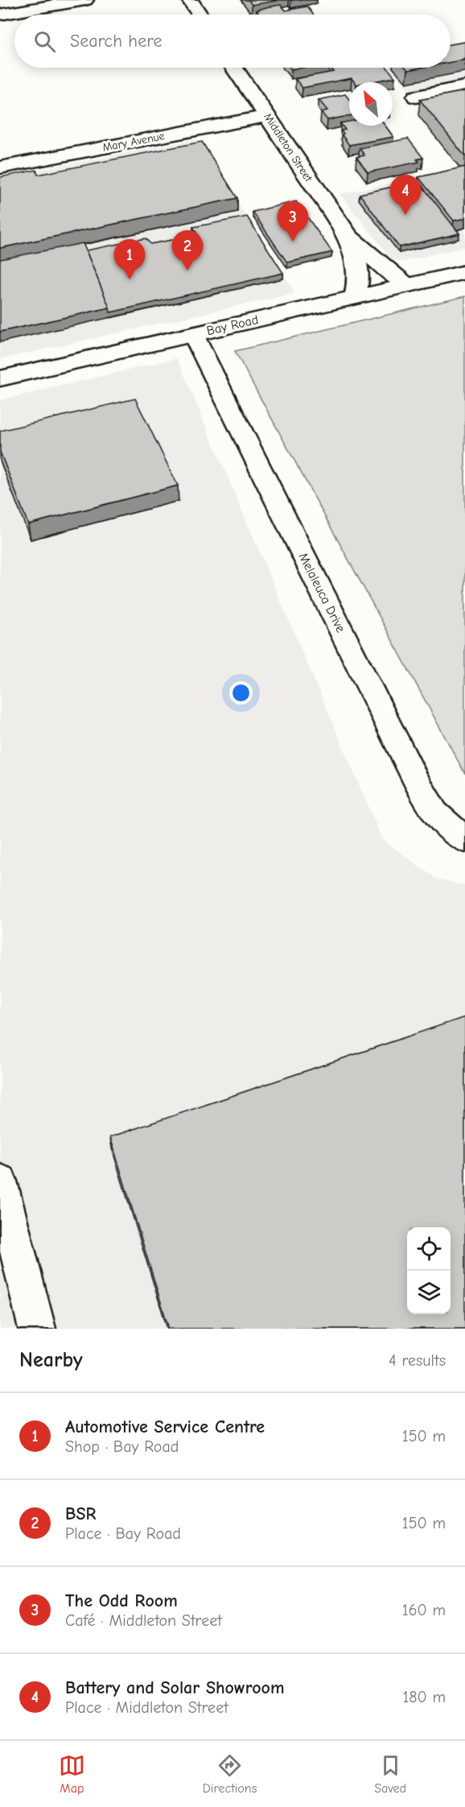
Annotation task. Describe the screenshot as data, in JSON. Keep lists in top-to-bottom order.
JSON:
{
  "streets": {
    "street": [
      "Mary Avenue",
      "Middleton Street",
      "Bay Road",
      "Melaleuca Drive"
    ]
  },
  "crossings": [
    ["Mary Avenue", "Middleton Street"],
    ["Middleton Street", "Bay Road"],
    ["Bay Road", "Melaleuca Drive"]
  ],
  "north": "top left",
  "page": {
    "search": "Search here",
    "pins": [
      "4",
      "3",
      "2",
      "1"
    ],
    "heading": ["Nearby", "4 results"],
    "list": [
      {
        "mark": "1",
        "name": "Automotive Service Centre",
        "note": "Shop · Bay Road",
        "value": "150 m"
      },
      {
        "mark": "2",
        "name": "BSR",
        "note": "Place · Bay Road",
        "value": "150 m"
      },
      {
        "mark": "3",
        "name": "The Odd Room",
        "note": "Café · Middleton Street",
        "value": "160 m"
      },
      {
        "mark": "4",
        "name": "Battery and Solar Showroom",
        "note": "Place · Middleton Street",
        "value": "180 m"
      }
    ],
    "nav": ["Map", "Directions", "Saved"]
  }
}
